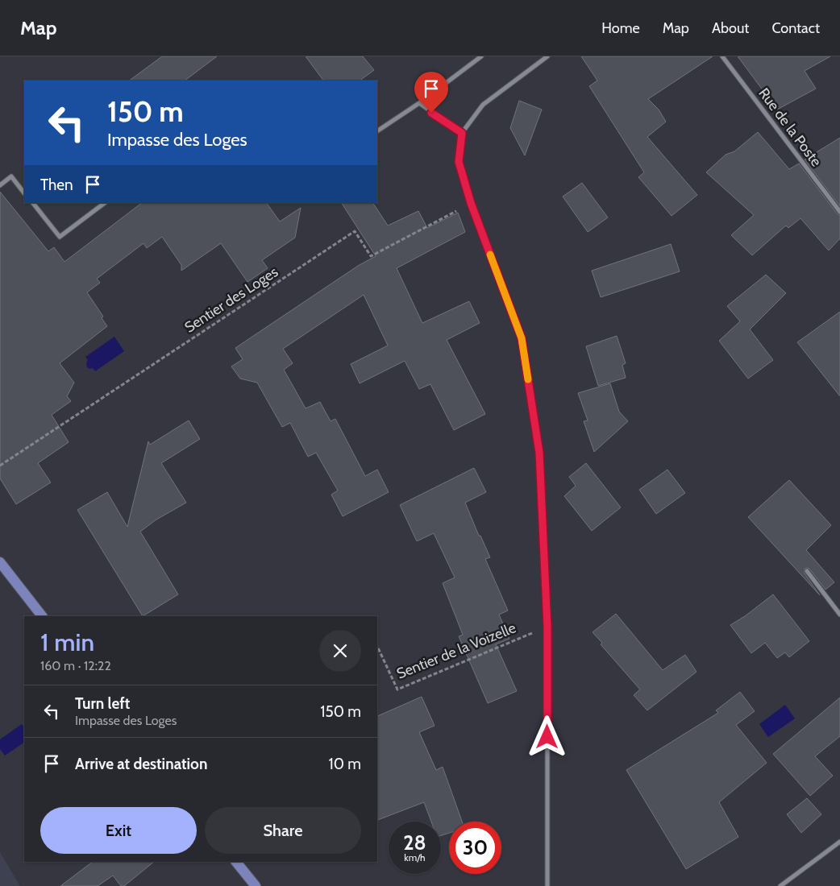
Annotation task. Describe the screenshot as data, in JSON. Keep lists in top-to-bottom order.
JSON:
{
  "streets": {
    "street": ["Rue de la Poste"],
    "path": ["Sentier des Loges", "Sentier de la Voizelle"]
  },
  "page": {
    "header": "Map",
    "nav": [
      "Home",
      "Map",
      "About",
      "Contact"
    ],
    "turn": ["150 m", "Impasse des Loges"],
    "then": "Then",
    "heading": ["1 min", "160 m · 12:22"],
    "list": [
      {
        "name": "Turn left",
        "note": "Impasse des Loges",
        "value": "150 m"
      },
      {
        "name": "Arrive at destination",
        "value": "10 m"
      }
    ],
    "buttons": ["Exit", "Share"],
    "speed": "28 km/h",
    "limit": "30"
  }
}
